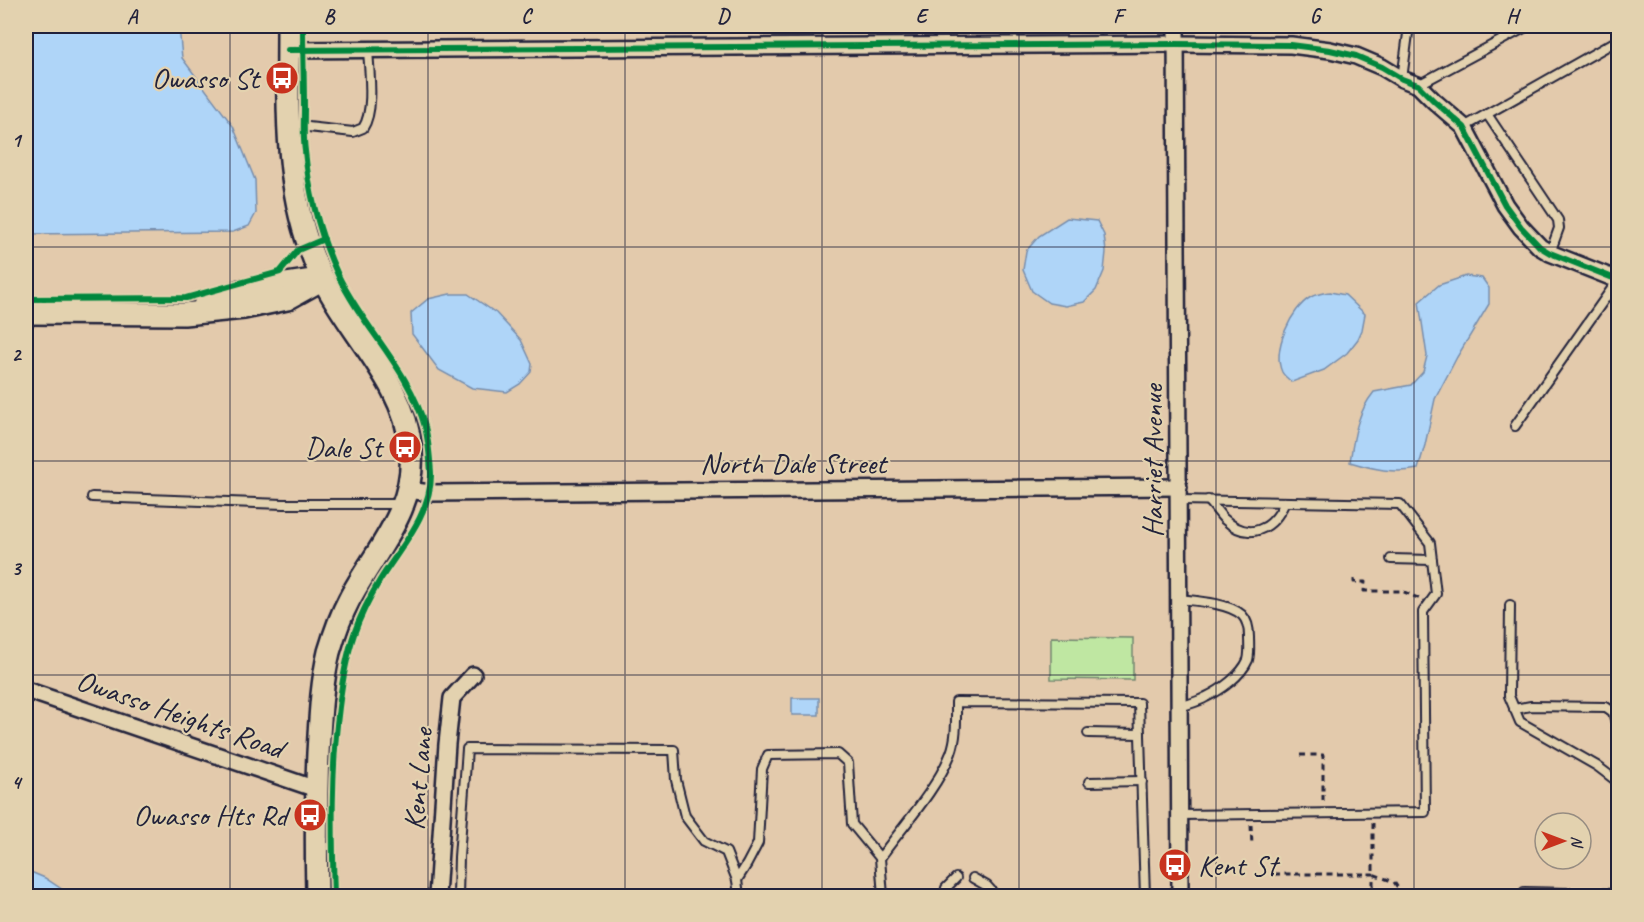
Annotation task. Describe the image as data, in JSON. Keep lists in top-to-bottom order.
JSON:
{
  "streets": {
    "street": [
      "Harriet Avenue",
      "North Dale Street",
      "Owasso Heights Road",
      "Kent Lane"
    ]
  },
  "crossings": [
    ["Harriet Avenue", "North Dale Street"]
  ],
  "places": {
    "bus stop": [
      "Owasso St",
      "Dale St",
      "Owasso Hts Rd",
      "Kent St"
    ]
  },
  "north": "right",
  "grid": {
    "columns": [
      "A",
      "B",
      "C",
      "D",
      "E",
      "F",
      "G",
      "H"
    ],
    "rows": [
      "1",
      "2",
      "3",
      "4"
    ]
  }
}
